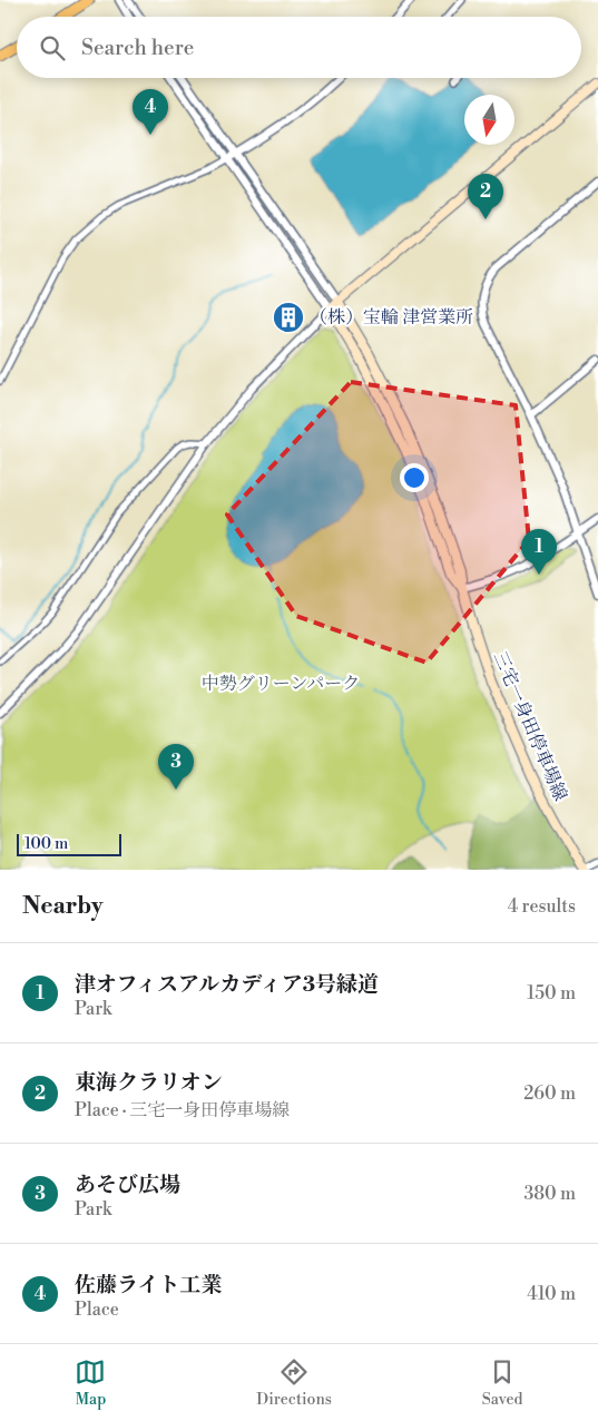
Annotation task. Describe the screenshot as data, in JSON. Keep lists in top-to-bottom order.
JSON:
{
  "streets": {
    "main road": ["三宅一身田停車場線"]
  },
  "parks": ["中勢グリーンパーク"],
  "places": {
    "building": ["（株）宝輪 津営業所"]
  },
  "scale_bar": "100 m",
  "north": "bottom",
  "page": {
    "search": "Search here",
    "pins": [
      "4",
      "2",
      "1",
      "3"
    ],
    "scale": "100 m",
    "heading": ["Nearby", "4 results"],
    "list": [
      {
        "mark": "1",
        "name": "津オフィスアルカディア3号緑道",
        "note": "Park",
        "value": "150 m"
      },
      {
        "mark": "2",
        "name": "東海クラリオン",
        "note": "Place · 三宅一身田停車場線",
        "value": "260 m"
      },
      {
        "mark": "3",
        "name": "あそび広場",
        "note": "Park",
        "value": "380 m"
      },
      {
        "mark": "4",
        "name": "佐藤ライト工業",
        "note": "Place",
        "value": "410 m"
      }
    ],
    "nav": ["Map", "Directions", "Saved"]
  }
}
